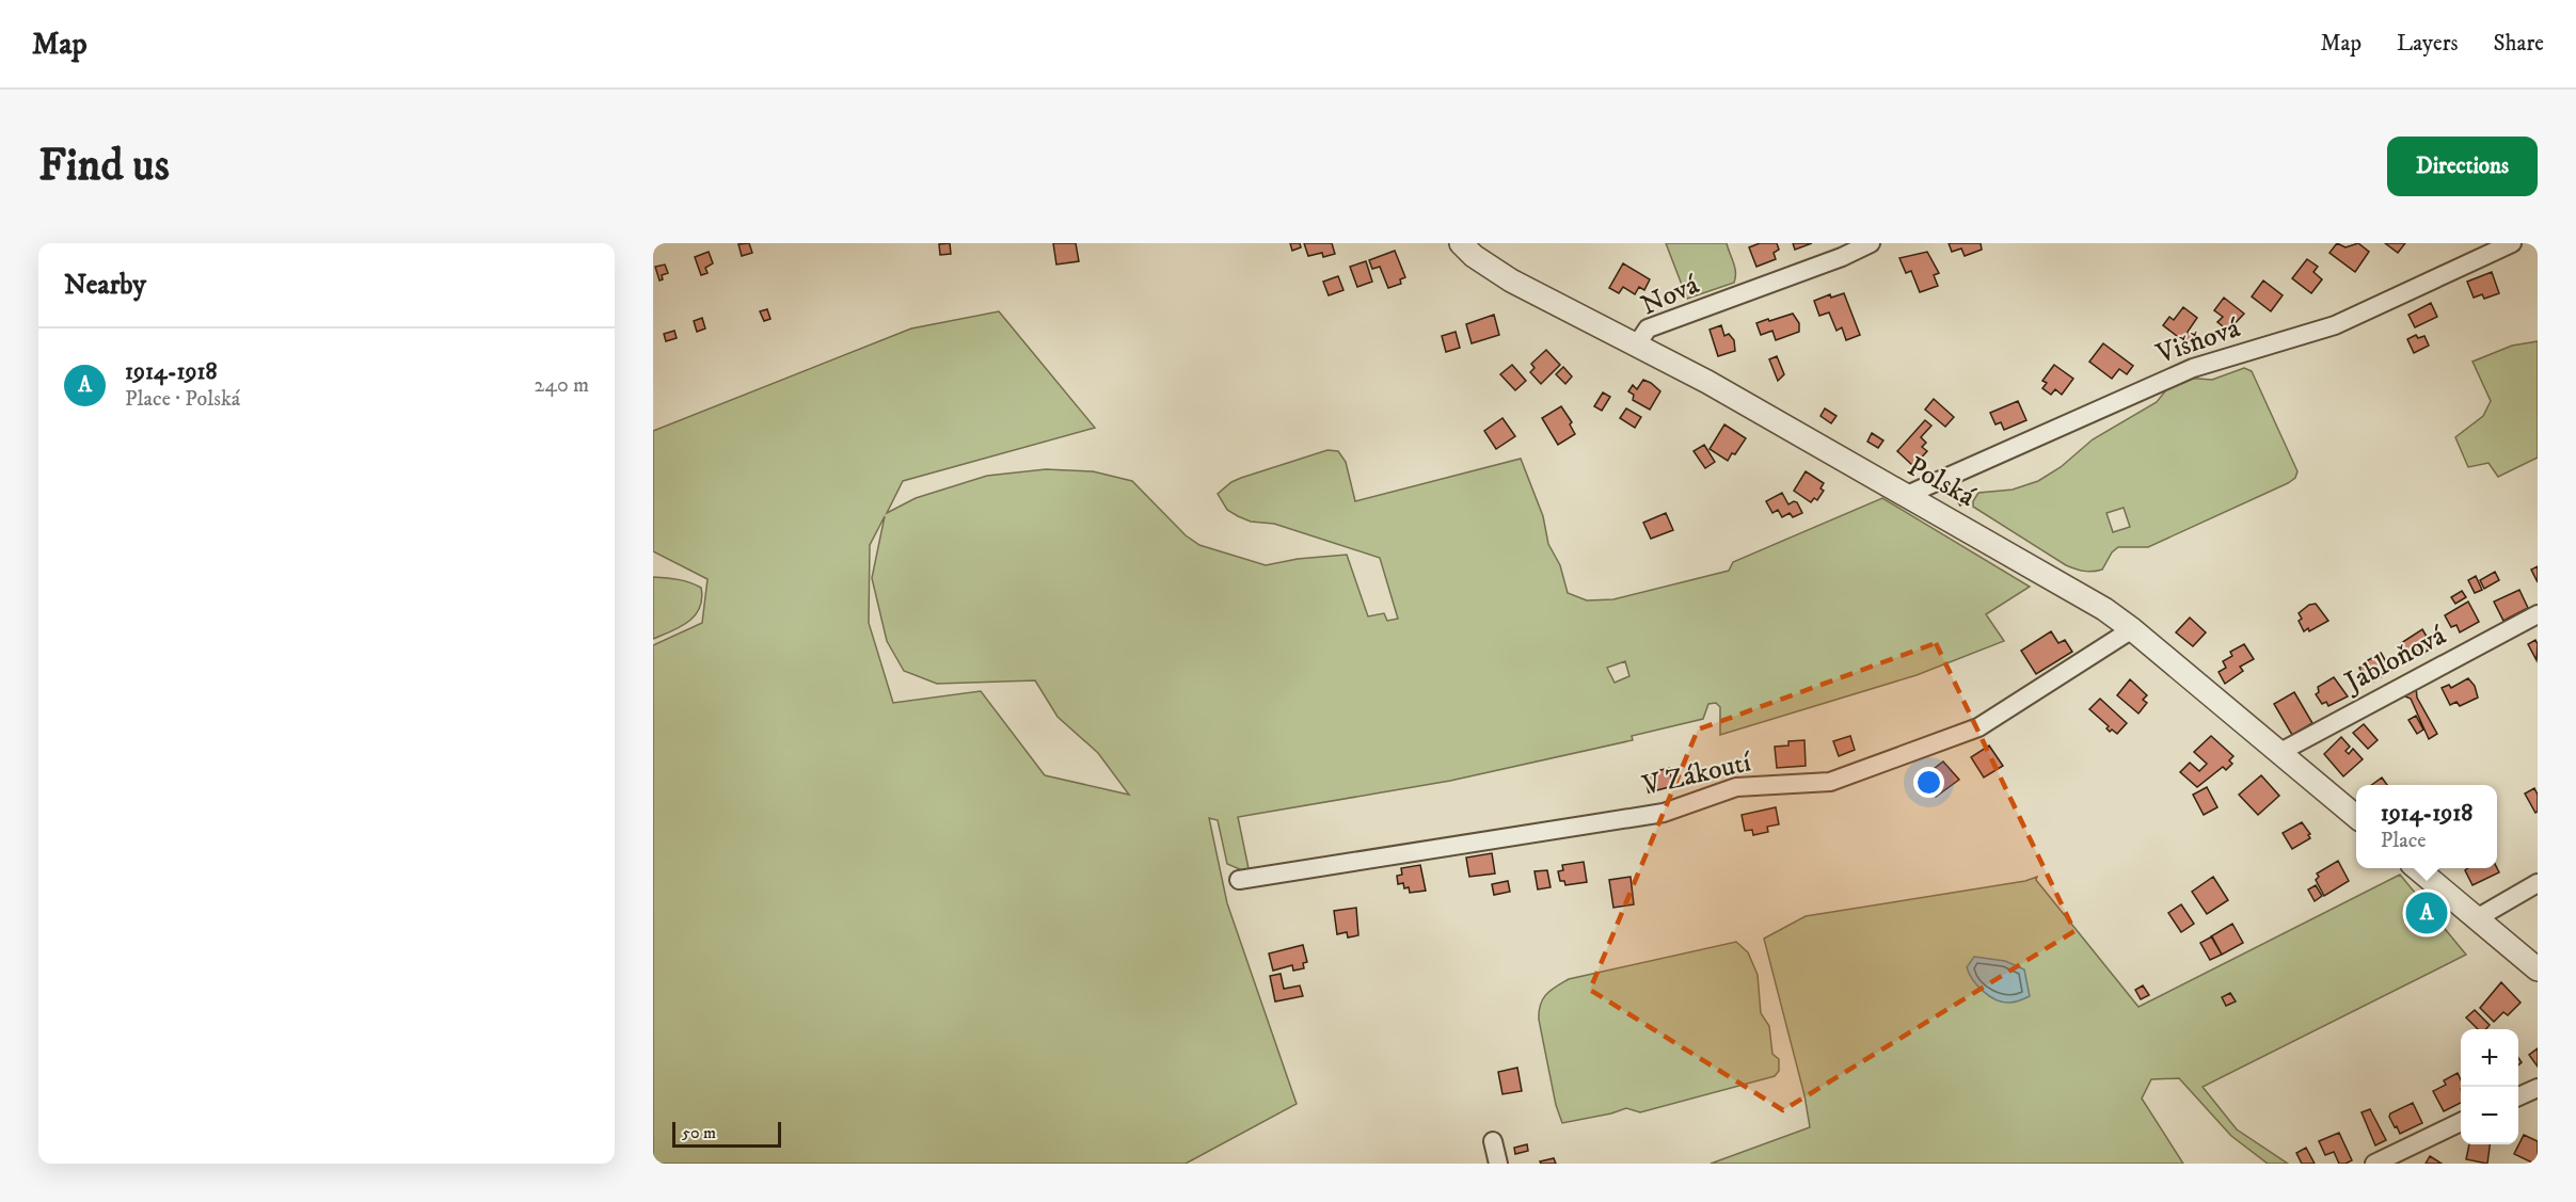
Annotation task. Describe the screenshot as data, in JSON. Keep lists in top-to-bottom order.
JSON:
{
  "streets": {
    "street": [
      "Nová",
      "Višňová",
      "Polská",
      "Jabloňová",
      "V Zákoutí"
    ]
  },
  "crossings": [
    ["Nová", "Polská"],
    ["Višňová", "Polská"],
    ["Polská", "Jabloňová"],
    ["Polská", "V Zákoutí"]
  ],
  "scale_bar": "50 m",
  "page": {
    "header": "Map",
    "nav": ["Map", "Layers", "Share"],
    "buttons": "Directions",
    "title": "Find us",
    "heading": "Nearby",
    "list": [
      {
        "mark": "A",
        "name": "1914-1918",
        "note": "Place · Polská",
        "value": "240 m"
      }
    ],
    "popup": ["1914-1918", "Place"],
    "pins": "A",
    "map_buttons": ["+", "−"],
    "scale": "50 m"
  }
}
